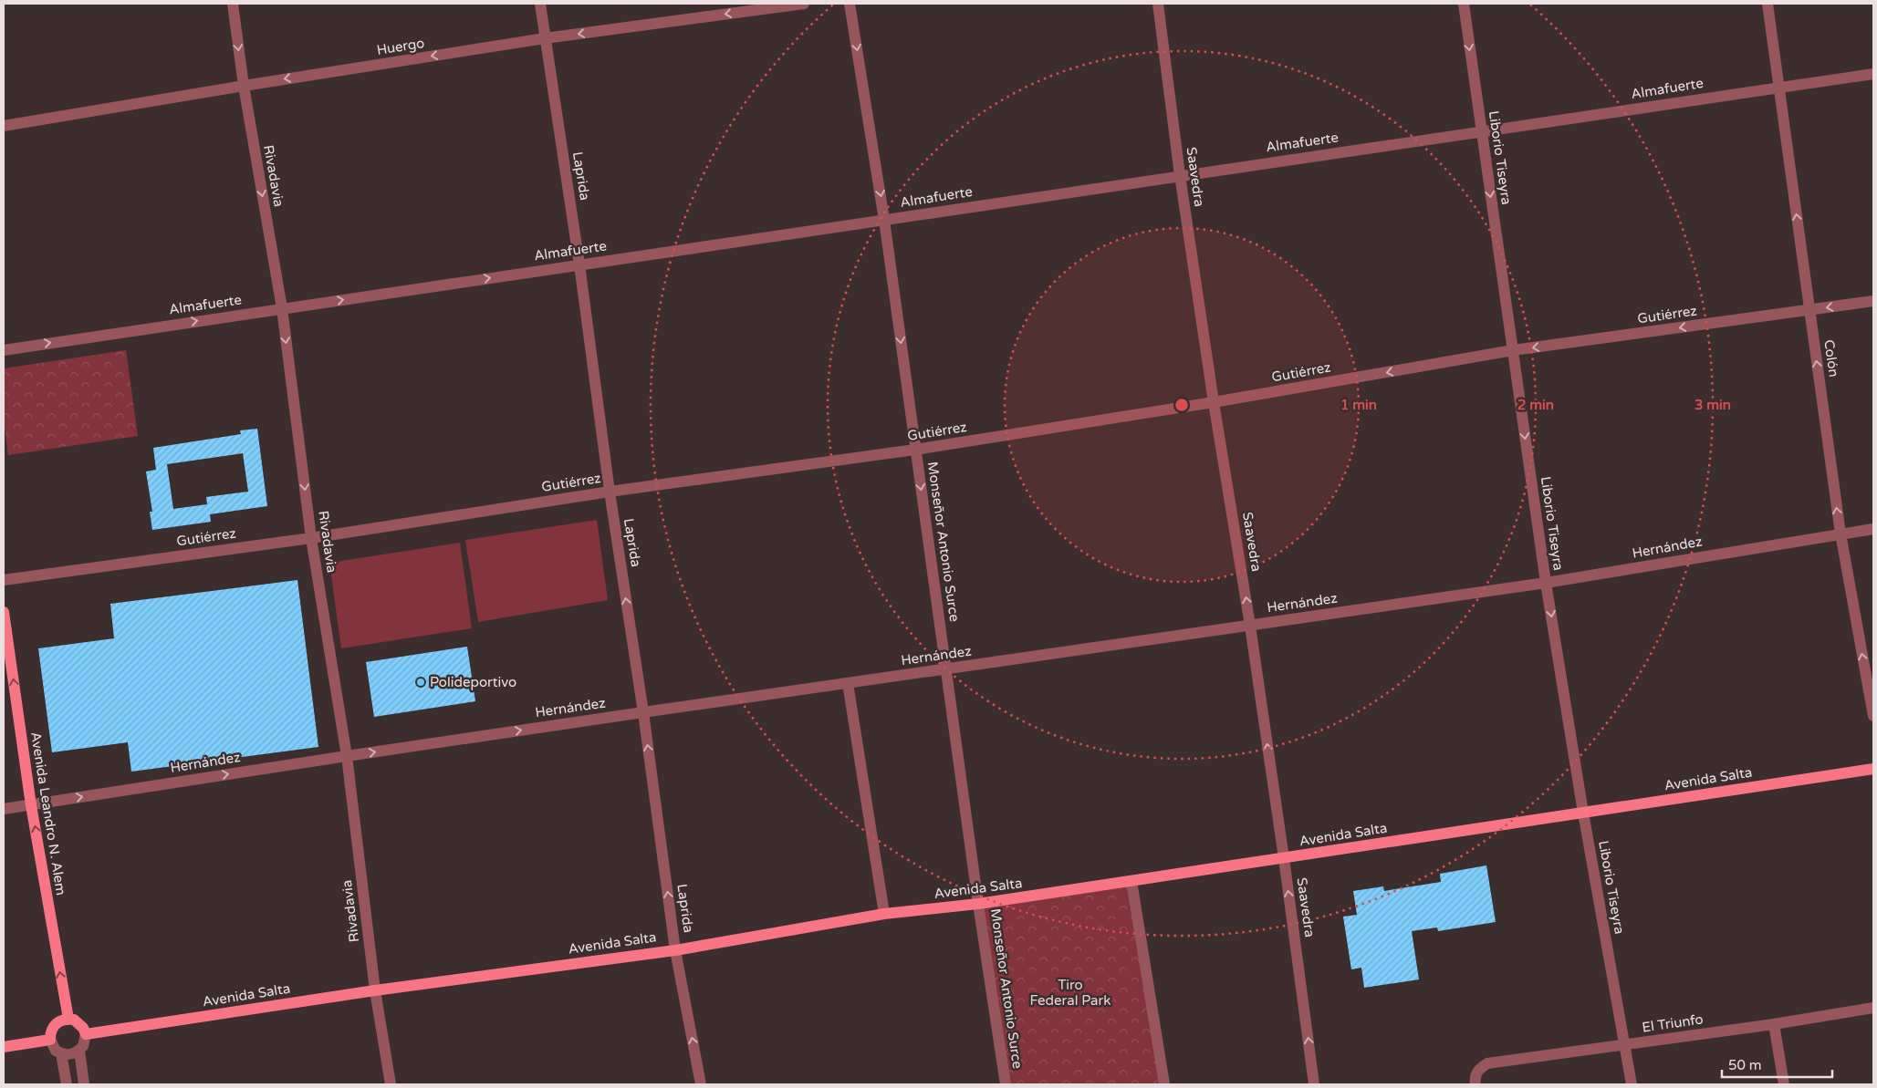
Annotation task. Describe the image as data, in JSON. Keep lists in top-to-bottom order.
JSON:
{
  "streets": {
    "main road": ["Avenida Salta", "Avenida Leandro N. Alem"],
    "street": [
      "Huergo",
      "Almafuerte",
      "Liborio Tiseyra",
      "Rivadavia",
      "Laprida",
      "Saavedra",
      "Gutiérrez",
      "Colón",
      "Monseñor Antonio Surce",
      "Hernández",
      "El Triunfo"
    ]
  },
  "crossings": [
    ["Huergo", "Rivadavia"],
    ["Huergo", "Laprida"],
    ["Almafuerte", "Liborio Tiseyra"],
    ["Almafuerte", "Rivadavia"],
    ["Almafuerte", "Laprida"],
    ["Almafuerte", "Saavedra"],
    ["Almafuerte", "Colón"],
    ["Almafuerte", "Monseñor Antonio Surce"],
    ["Liborio Tiseyra", "Gutiérrez"],
    ["Liborio Tiseyra", "Hernández"],
    ["Liborio Tiseyra", "Avenida Salta"],
    ["Liborio Tiseyra", "El Triunfo"],
    ["Rivadavia", "Gutiérrez"],
    ["Rivadavia", "Hernández"],
    ["Rivadavia", "Avenida Salta"],
    ["Laprida", "Gutiérrez"],
    ["Laprida", "Hernández"],
    ["Laprida", "Avenida Salta"],
    ["Saavedra", "Gutiérrez"],
    ["Saavedra", "Hernández"],
    ["Saavedra", "Avenida Salta"],
    ["Gutiérrez", "Colón"],
    ["Gutiérrez", "Monseñor Antonio Surce"],
    ["Colón", "Hernández"],
    ["Monseñor Antonio Surce", "Hernández"],
    ["Monseñor Antonio Surce", "Avenida Salta"],
    ["Hernández", "Avenida Leandro N. Alem"],
    ["Avenida Salta", "Avenida Leandro N. Alem"]
  ],
  "one_way": [
    "Huergo",
    "Liborio Tiseyra",
    "Rivadavia",
    "Laprida",
    "Saavedra",
    "Gutiérrez",
    "Colón",
    "Monseñor Antonio Surce",
    "Avenida Leandro N. Alem"
  ],
  "parks": ["Tiro Federal Park"],
  "places": ["Polideportivo"],
  "scale_bar": "50 m",
  "rings": ["1 min", "2 min", "3 min"]
}
